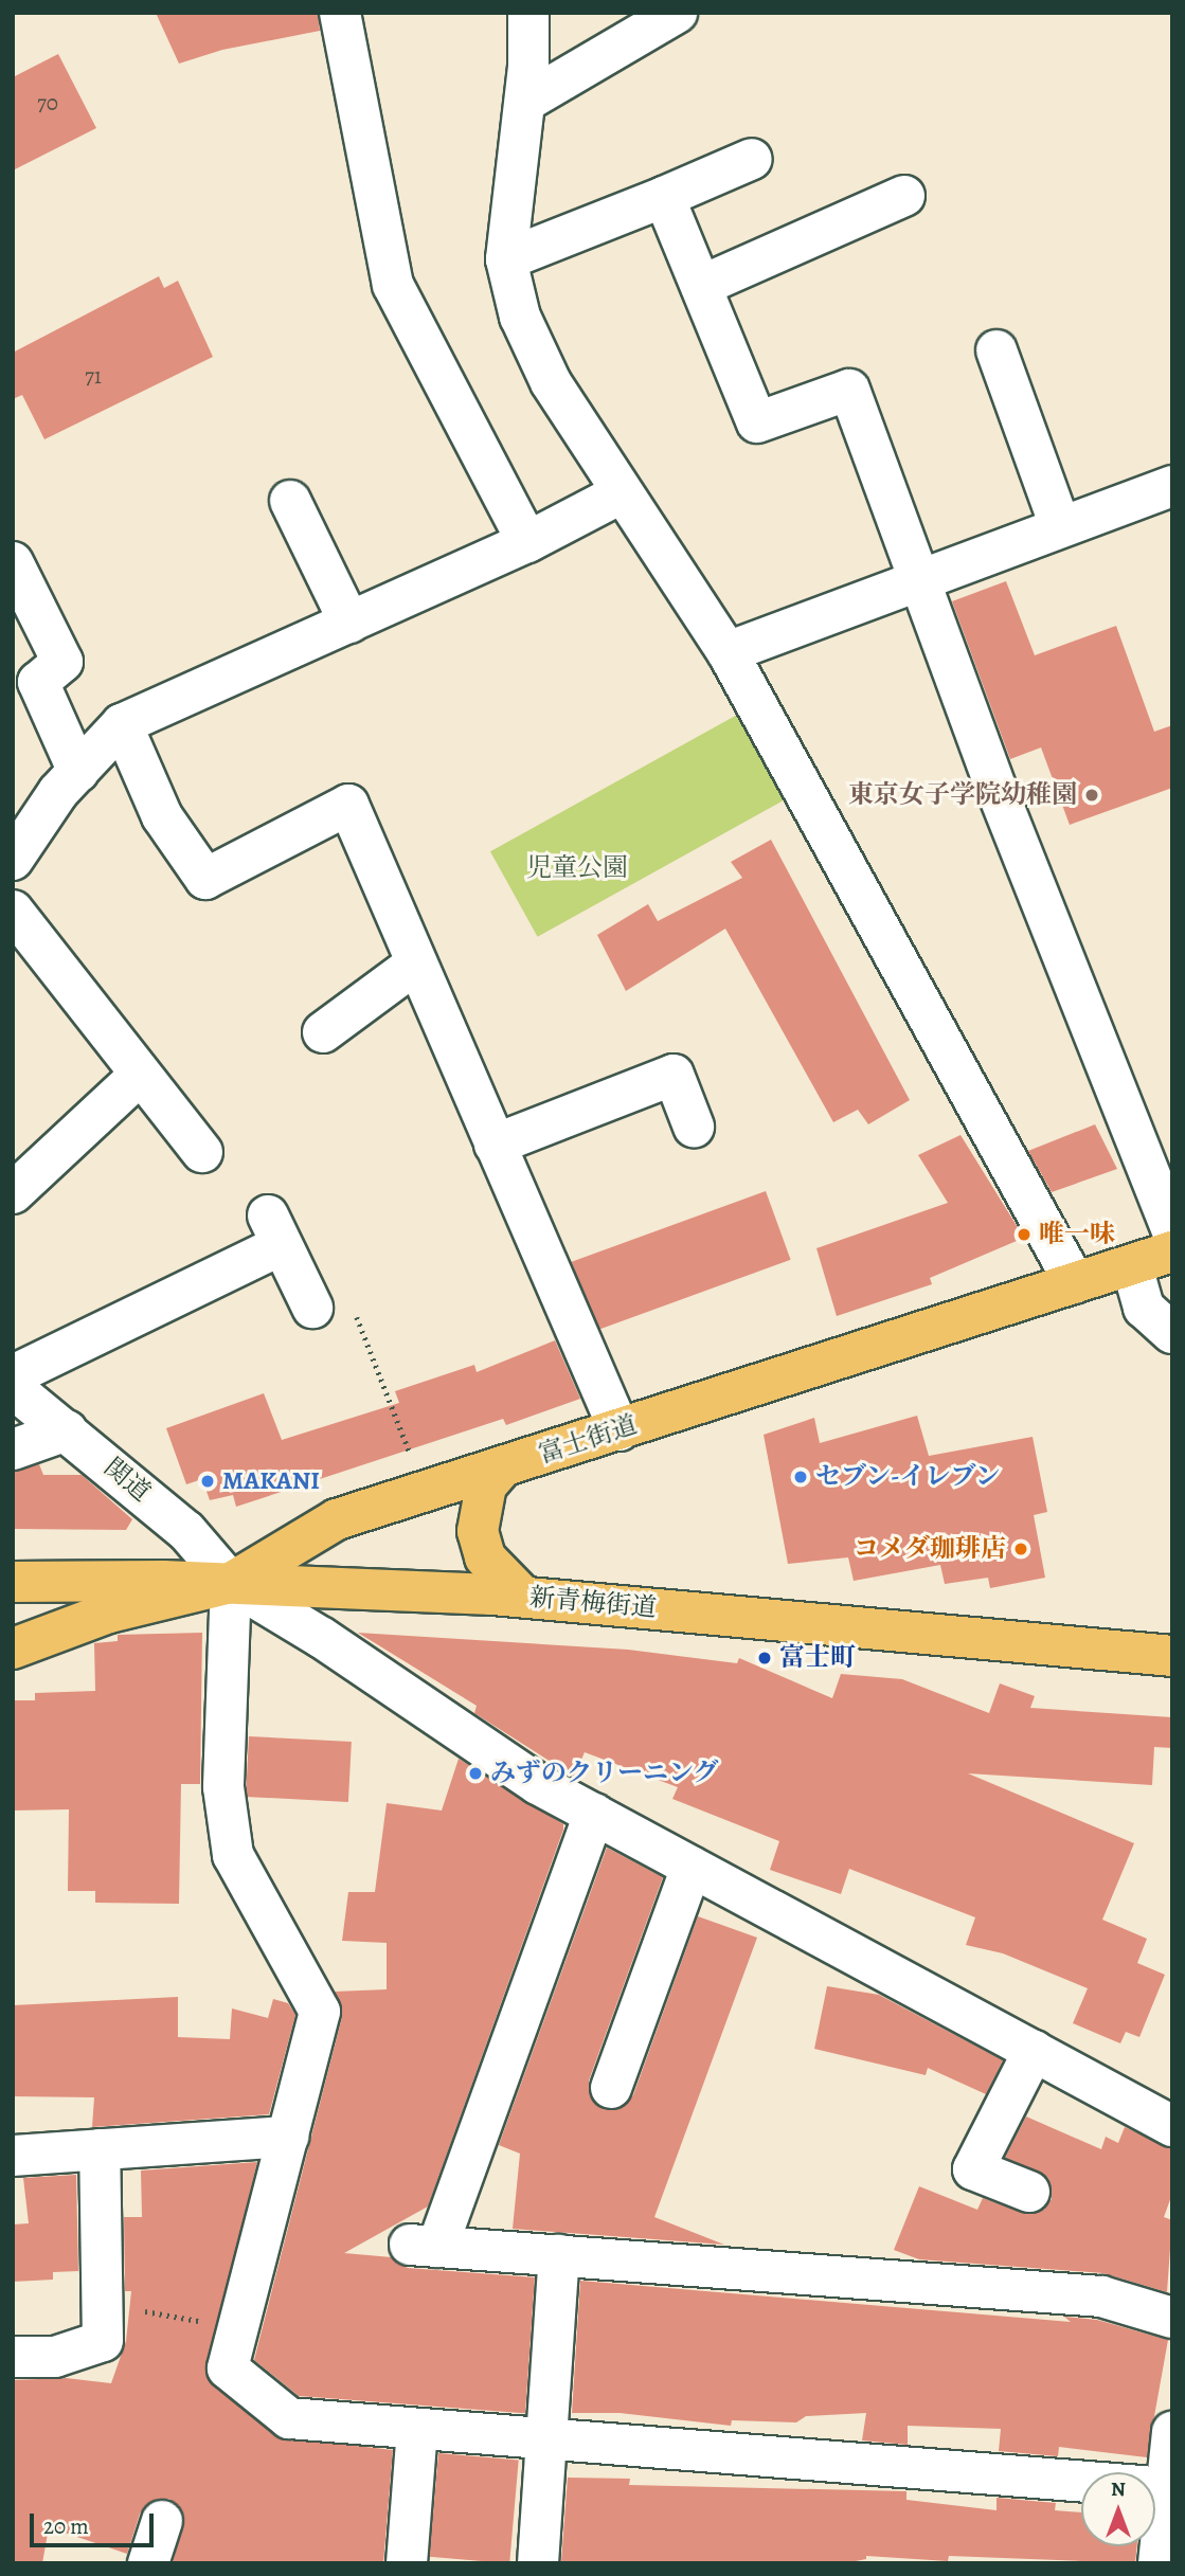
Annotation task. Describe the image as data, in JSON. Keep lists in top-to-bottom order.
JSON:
{
  "streets": {
    "main road": ["富士街道", "新青梅街道"],
    "street": ["関道"]
  },
  "crossings": [
    ["富士街道", "関道"],
    ["富士街道", "新青梅街道"],
    ["関道", "新青梅街道"]
  ],
  "parks": ["児童公園"],
  "places": [
    "東京女子学院幼稚園",
    "唯一味",
    "セブン-イレブン",
    "MAKANI",
    "コメダ珈琲店",
    "富士町",
    "みずのクリーニング"
  ],
  "house_numbers": ["70", "71"],
  "scale_bar": "20 m",
  "north": "top"
}
